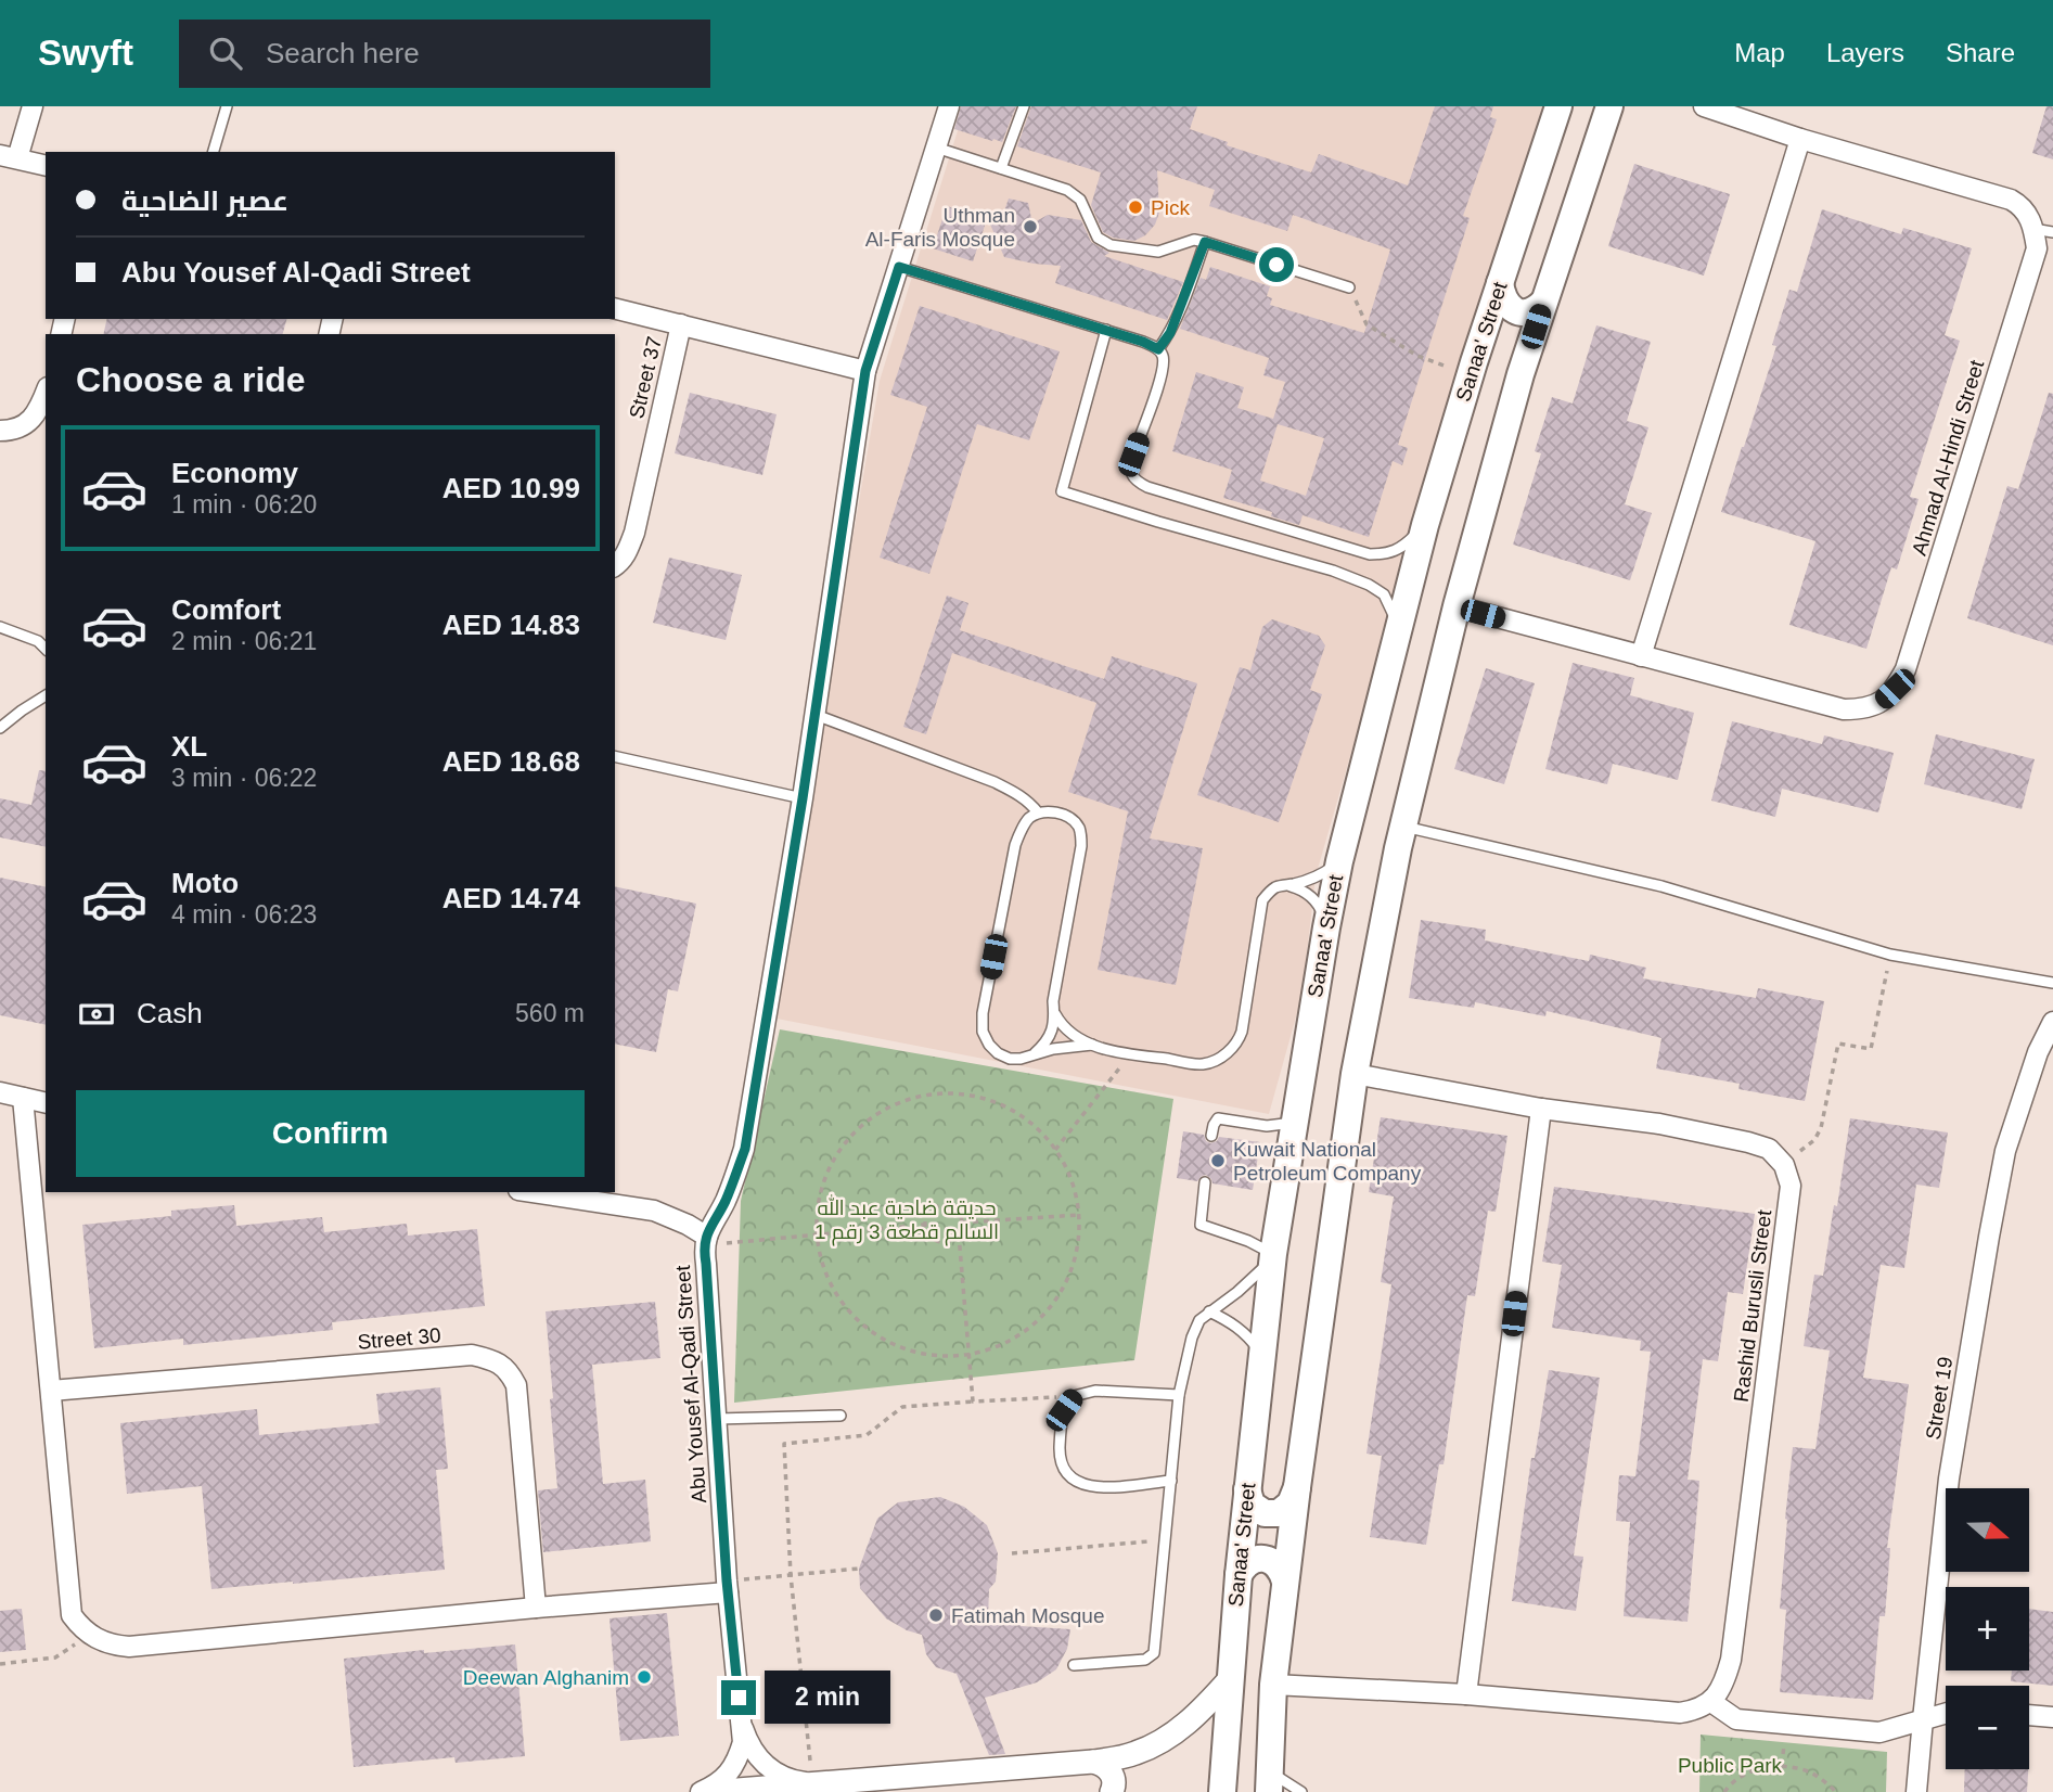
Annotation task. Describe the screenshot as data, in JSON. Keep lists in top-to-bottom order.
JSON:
{
  "streets": {
    "main road": ["Sanaa' Street"],
    "street": [
      "Street 37",
      "Ahmad Al-Hindi Street",
      "Rashid Burusli Street",
      "Street 30",
      "Abu Yousef Al-Qadi Street",
      "Street 19"
    ]
  },
  "parks": ["حديقة ضاحية عبد الله السالم قطعة 3 رقم 1", "Public Park"],
  "places": [
    "Pick",
    "Uthman Al-Faris Mosque",
    "Kuwait National Petroleum Company",
    "Fatimah Mosque",
    "Deewan Alghanim"
  ],
  "north": "right",
  "page": {
    "header": "Swyft",
    "search": "Search here",
    "nav": ["Map", "Layers", "Share"],
    "banner": ["عصير الضاحية", "Abu Yousef Al-Qadi Street"],
    "heading": "Choose a ride",
    "list": [
      {
        "name": "Economy",
        "note": "1 min · 06:20",
        "value": "AED 10.99"
      },
      {
        "name": "Comfort",
        "note": "2 min · 06:21",
        "value": "AED 14.83"
      },
      {
        "name": "XL",
        "note": "3 min · 06:22",
        "value": "AED 18.68"
      },
      {
        "name": "Moto",
        "note": "4 min · 06:23",
        "value": "AED 14.74"
      }
    ],
    "pay": ["Cash", "560 m"],
    "buttons": "Confirm",
    "map_buttons": ["+", "−"],
    "bubble": "2 min"
  }
}
